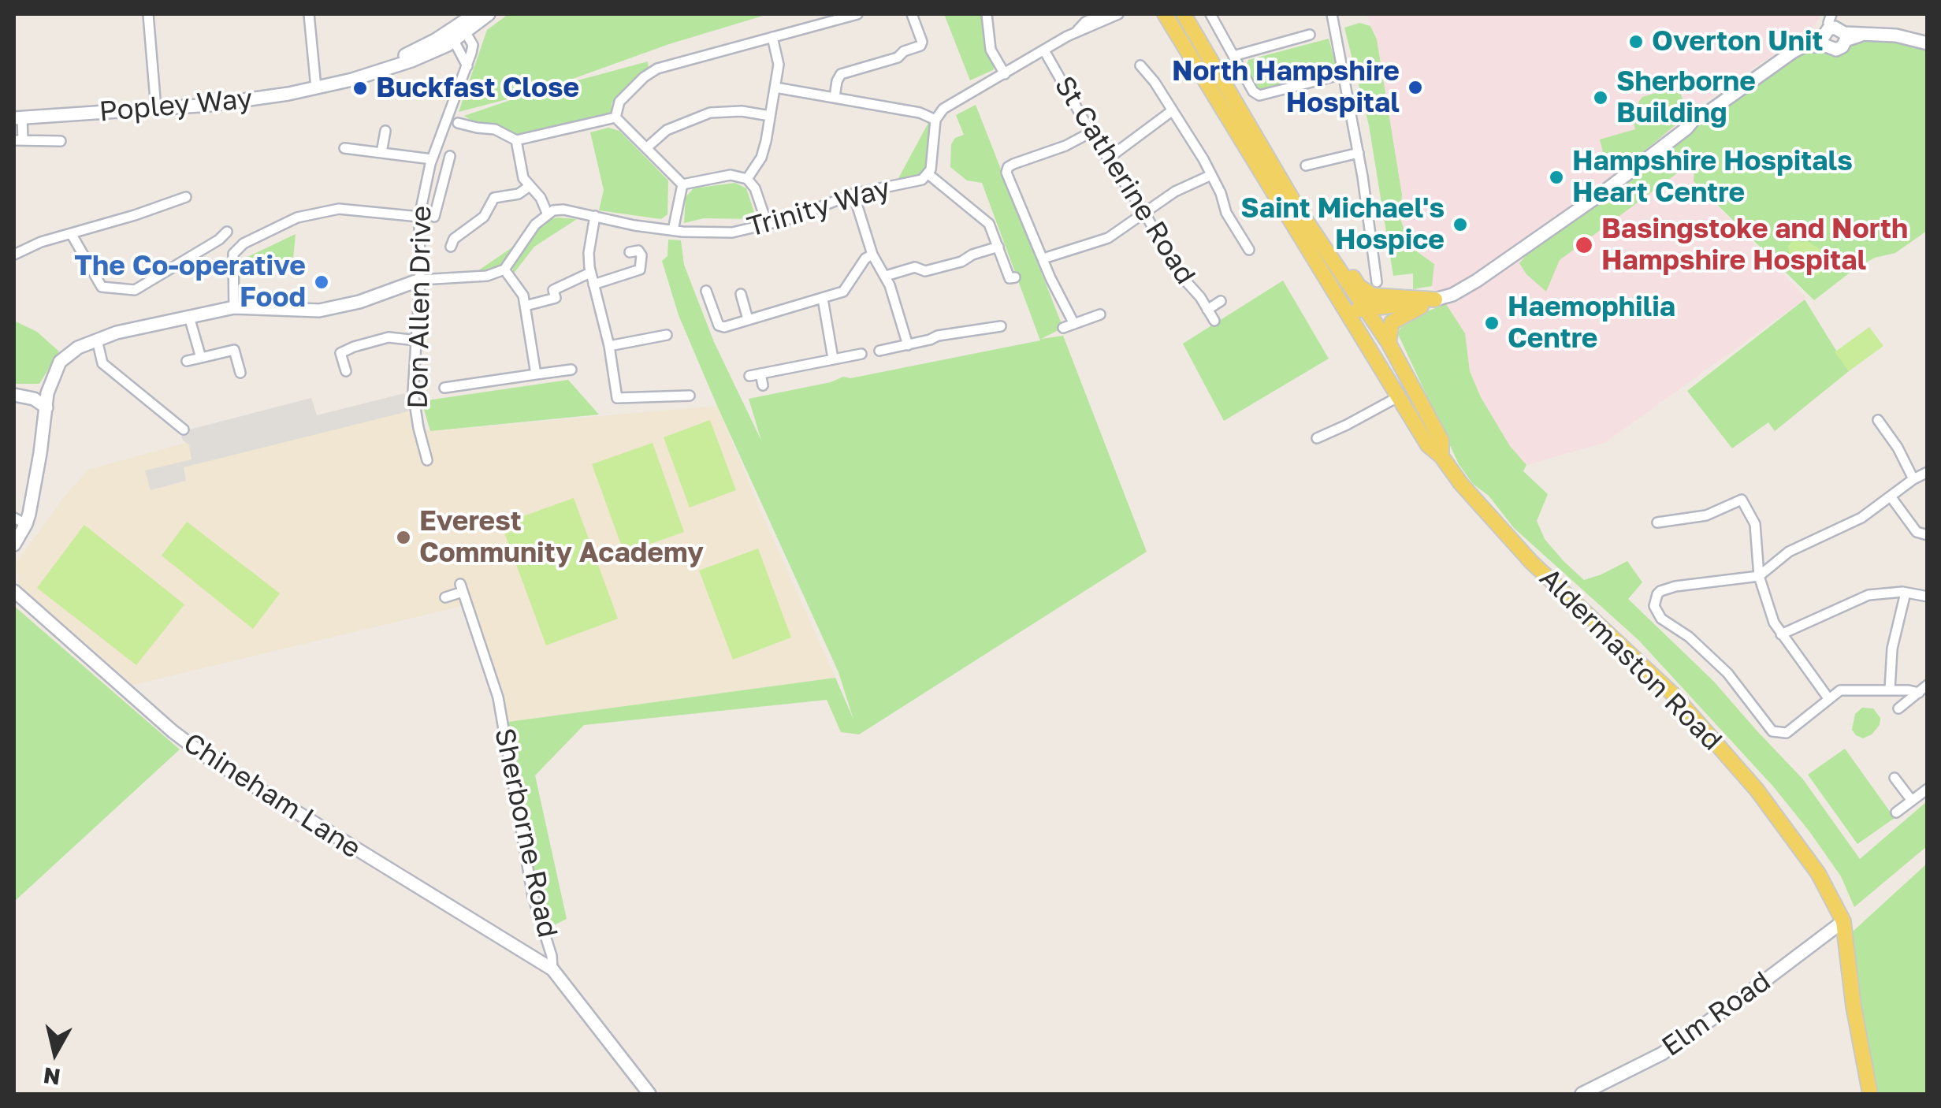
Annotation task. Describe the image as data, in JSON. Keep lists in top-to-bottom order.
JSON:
{
  "streets": {
    "main road": ["Aldermaston Road"],
    "street": [
      "Popley Way",
      "St Catherine Road",
      "Trinity Way",
      "Don Allen Drive",
      "Chineham Lane",
      "Sherborne Road",
      "Elm Road"
    ]
  },
  "crossings": [
    ["Popley Way", "Don Allen Drive"],
    ["Aldermaston Road", "Elm Road"],
    ["Chineham Lane", "Sherborne Road"]
  ],
  "places": [
    "Overton Unit",
    "North Hampshire Hospital",
    "Buckfast Close",
    "Sherborne Building",
    "Hampshire Hospitals Heart Centre",
    "Saint Michael's Hospice",
    "Basingstoke and North Hampshire Hospital",
    "The Co-operative Food",
    "Haemophilia Centre",
    "Everest Community Academy"
  ],
  "north": "bottom"
}
